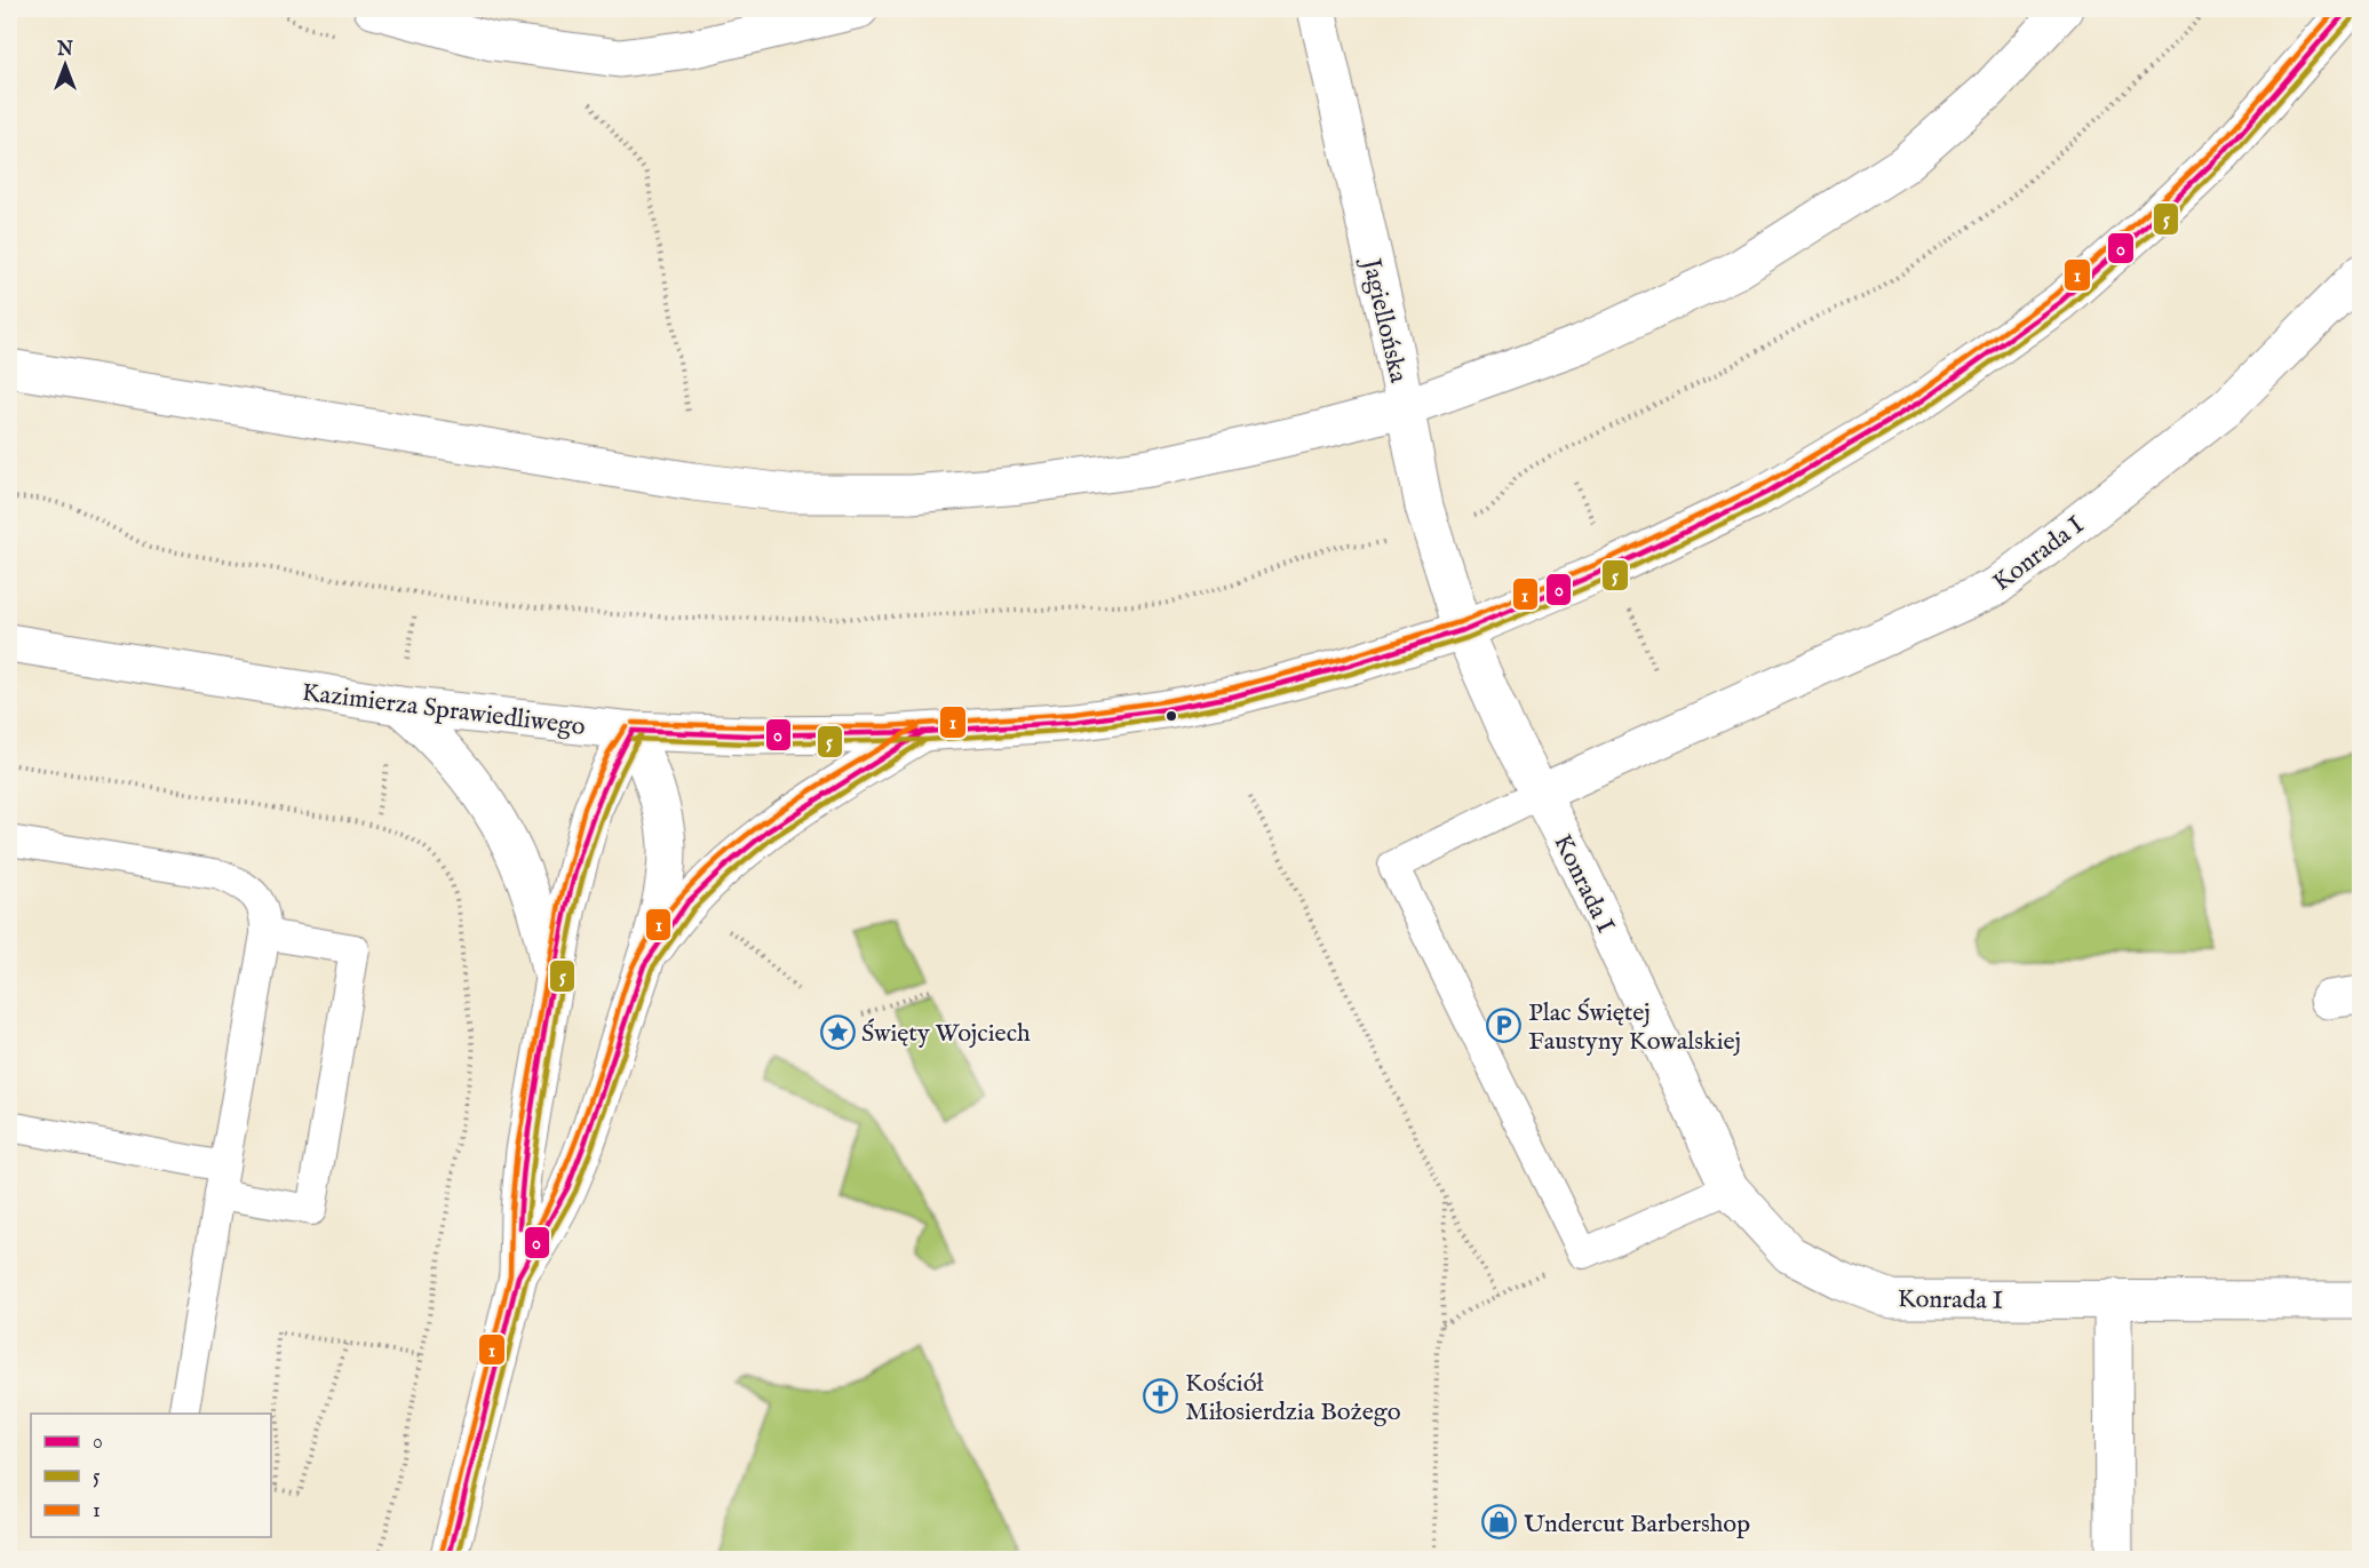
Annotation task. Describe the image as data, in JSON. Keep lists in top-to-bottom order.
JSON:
{
  "streets": {
    "street": ["Jagiellońska", "Konrada I", "Kazimierza Sprawiedliwego"]
  },
  "crossings": [
    ["Jagiellońska", "Konrada I"],
    ["Jagiellońska", "Kazimierza Sprawiedliwego"],
    ["Konrada I", "Kazimierza Sprawiedliwego"]
  ],
  "places": {
    "parking": ["Plac Świętej Faustyny Kowalskiej"],
    "place": ["Święty Wojciech"],
    "church": ["Kościół Miłosierdzia Bożego"],
    "shop": ["Undercut Barbershop"]
  },
  "lines": ["transit line 0", "transit line 1", "transit line 5"],
  "legend": ["0", "5", "1"],
  "north": "top"
}
